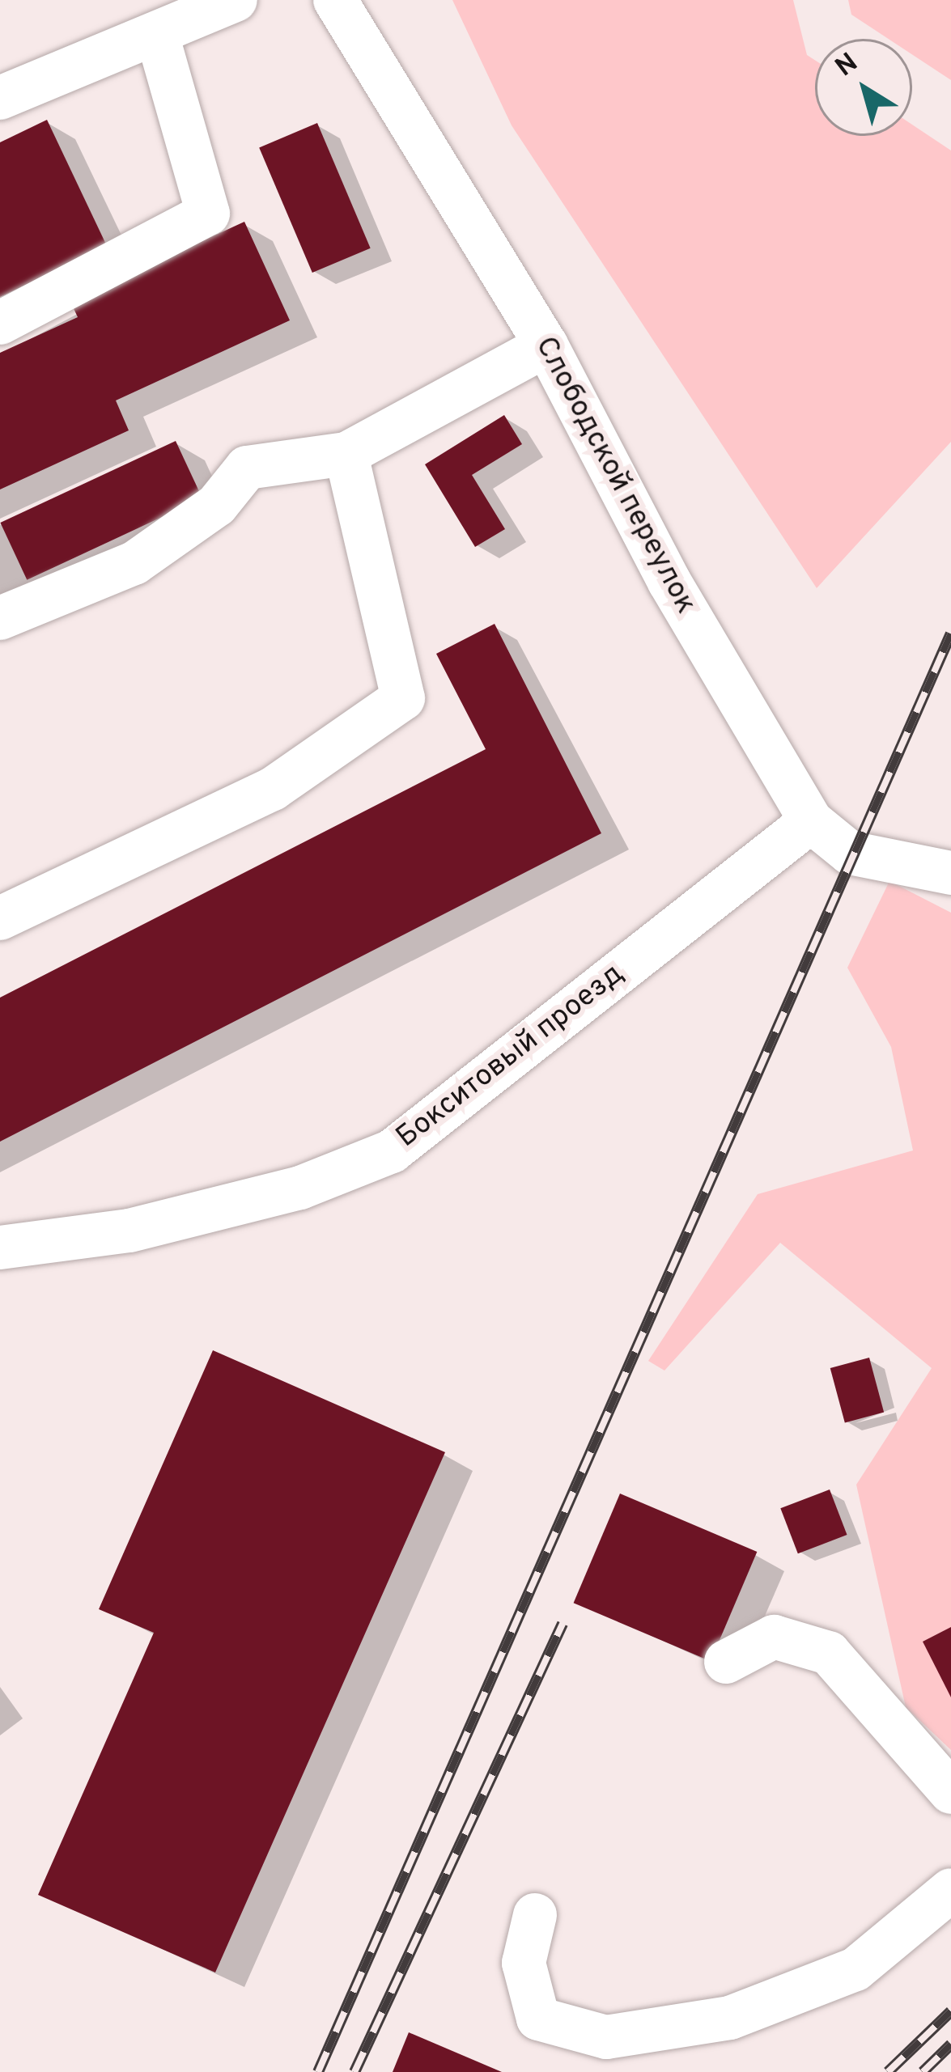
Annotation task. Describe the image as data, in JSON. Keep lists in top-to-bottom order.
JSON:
{
  "streets": {
    "street": ["Слободской переулок", "Бокситовый проезд"]
  },
  "crossings": [
    ["Слободской переулок", "Бокситовый проезд"]
  ],
  "north": "top left"
}
